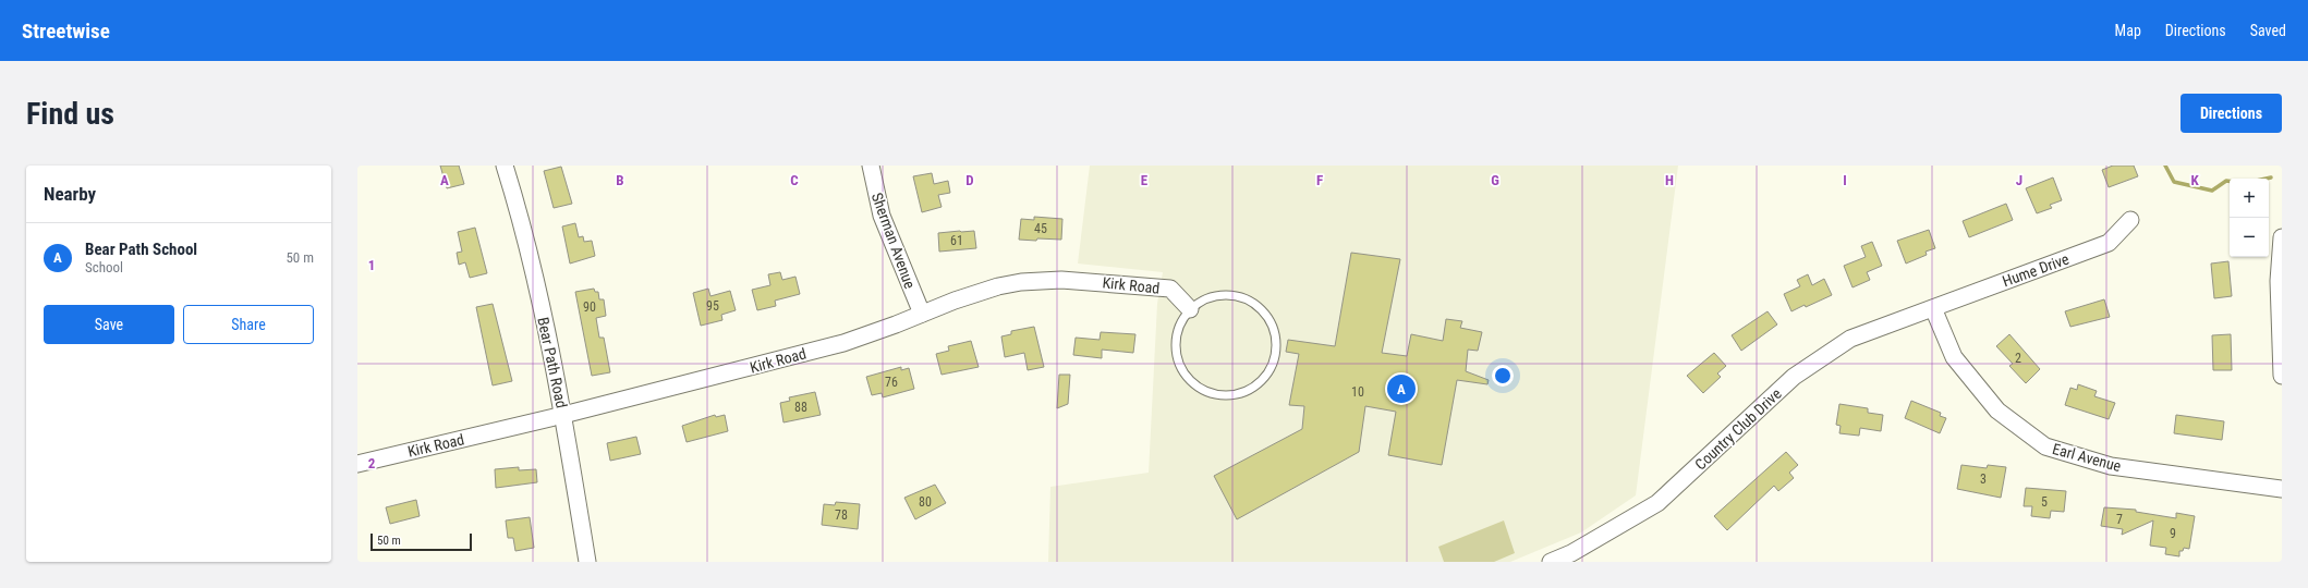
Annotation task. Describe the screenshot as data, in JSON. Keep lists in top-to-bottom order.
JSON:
{
  "streets": {
    "street": [
      "Sherman Avenue",
      "Hume Drive",
      "Kirk Road",
      "Bear Path Road",
      "Country Club Drive",
      "Earl Avenue"
    ]
  },
  "crossings": [
    ["Sherman Avenue", "Kirk Road"],
    ["Hume Drive", "Country Club Drive"],
    ["Hume Drive", "Earl Avenue"],
    ["Kirk Road", "Bear Path Road"],
    ["Country Club Drive", "Earl Avenue"]
  ],
  "house_numbers": [
    "45",
    "61",
    "95",
    "90",
    "2",
    "76",
    "10",
    "88",
    "3",
    "80",
    "5",
    "78",
    "7",
    "9"
  ],
  "scale_bar": "50 m",
  "page": {
    "header": "Streetwise",
    "nav": ["Map", "Directions", "Saved"],
    "buttons": [
      "Directions",
      ["Save", "Share"]
    ],
    "title": "Find us",
    "heading": "Nearby",
    "map_buttons": ["+", "−"],
    "list": [
      {
        "mark": "A",
        "name": "Bear Path School",
        "note": "School",
        "value": "50 m"
      }
    ],
    "pins": "A",
    "scale": "50 m"
  },
  "grid": {
    "columns": [
      "A",
      "B",
      "C",
      "D",
      "E",
      "F",
      "G",
      "H",
      "I",
      "J",
      "K"
    ],
    "rows": ["1", "2"]
  }
}
